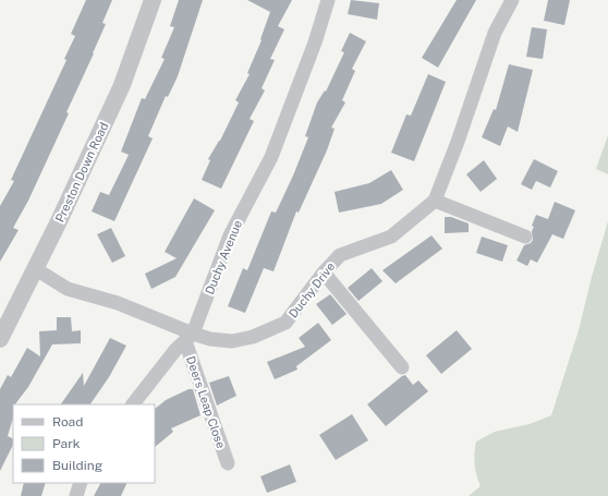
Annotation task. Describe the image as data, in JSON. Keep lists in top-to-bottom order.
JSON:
{
  "streets": {
    "street": [
      "Preston Down Road",
      "Duchy Avenue",
      "Duchy Drive",
      "Deers Leap Close"
    ]
  },
  "crossings": [
    ["Duchy Avenue", "Duchy Drive"],
    ["Duchy Avenue", "Deers Leap Close"],
    ["Duchy Drive", "Deers Leap Close"]
  ],
  "legend": ["Road", "Park", "Building"]
}
